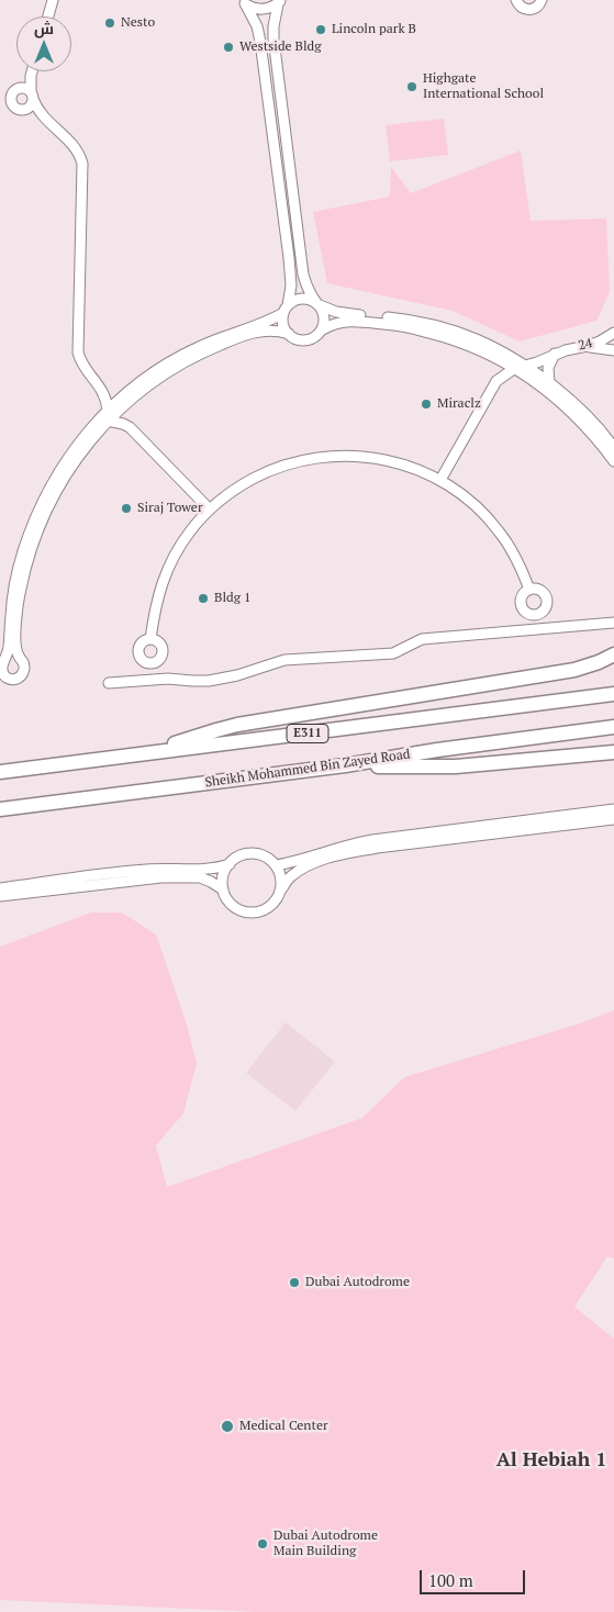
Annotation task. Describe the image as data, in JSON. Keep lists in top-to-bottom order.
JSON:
{
  "streets": {
    "highway": ["E311", "Sheikh Mohammed Bin Zayed Road"],
    "street": ["24"]
  },
  "districts": ["Al Hebiah 1"],
  "places": [
    "Nesto",
    "Lincoln park B",
    "Westside Bldg",
    "Highgate International School",
    "Miraclz",
    "Siraj Tower",
    "Bldg 1",
    "Dubai Autodrome",
    "Medical Center",
    "Dubai Autodrome Main Building"
  ],
  "scale_bar": "100 m",
  "north": "top"
}
